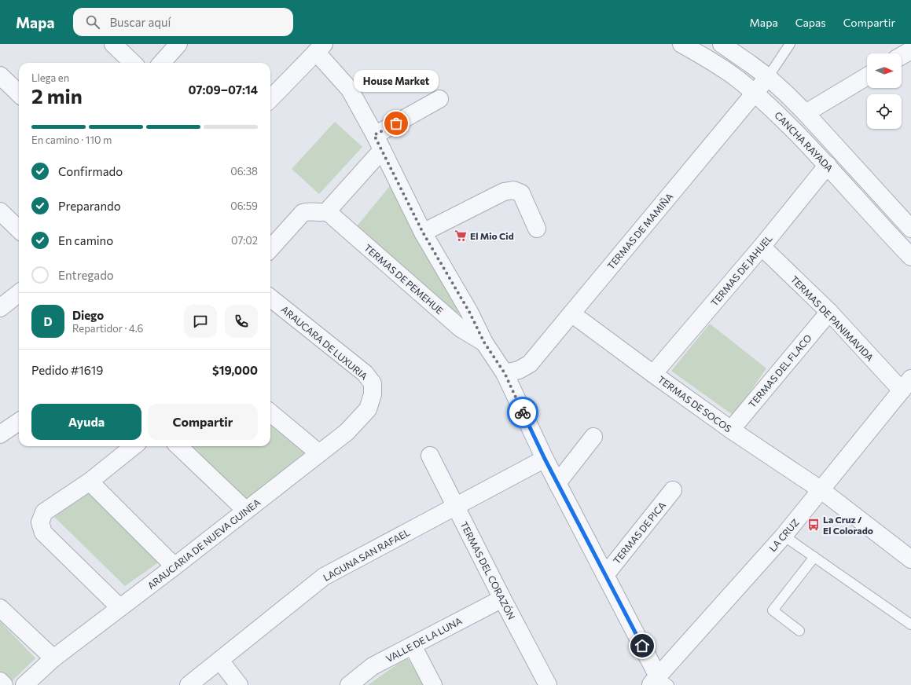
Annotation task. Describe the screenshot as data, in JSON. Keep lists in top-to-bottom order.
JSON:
{
  "streets": {
    "street": [
      "CANCHA RAYADA",
      "TERMAS DE MAMIÑA",
      "TERMAS DE JAHUEL",
      "TERMAS DE PEMEHUE",
      "TERMAS DE PANIMAVIDA",
      "ARAUCARA DE LUXURIA",
      "TERMAS DEL FLACO",
      "TERMAS DE SOCOS",
      "TERMAS DE PICA",
      "LA CRUZ",
      "ARAUCARIA DE NUEVA GUINEA",
      "LAGUNA SAN RAFAEL",
      "TERMAS DEL CORAZÓN",
      "VALLE DE LA LUNA"
    ]
  },
  "crossings": [
    ["CANCHA RAYADA", "TERMAS DE MAMIÑA"],
    ["CANCHA RAYADA", "TERMAS DE JAHUEL"],
    ["TERMAS DE MAMIÑA", "TERMAS DE SOCOS"],
    ["TERMAS DE JAHUEL", "TERMAS DE PANIMAVIDA"],
    ["TERMAS DE JAHUEL", "TERMAS DE SOCOS"],
    ["TERMAS DE PANIMAVIDA", "TERMAS DEL FLACO"],
    ["TERMAS DE PANIMAVIDA", "LA CRUZ"],
    ["ARAUCARA DE LUXURIA", "ARAUCARIA DE NUEVA GUINEA"],
    ["TERMAS DEL FLACO", "TERMAS DE SOCOS"],
    ["TERMAS DE SOCOS", "LA CRUZ"],
    ["LAGUNA SAN RAFAEL", "TERMAS DEL CORAZÓN"],
    ["TERMAS DEL CORAZÓN", "VALLE DE LA LUNA"]
  ],
  "places": {
    "other": ["House Market"],
    "supermarket": ["El Mio Cid"],
    "bus stop": ["La Cruz / El Colorado"]
  },
  "north": "right",
  "page": {
    "header": "Mapa",
    "search": "Buscar aquí",
    "nav": ["Mapa", "Capas", "Compartir"],
    "heading": ["2 min", "Llega en", "07:09–07:14"],
    "panel": [
      "Diego",
      "Repartidor · 4.6",
      "Pedido #1619",
      "$19,000"
    ],
    "bubble": "House Market",
    "bar": "En camino · 110 m",
    "list": [
      ["Confirmado", "06:38"],
      ["Preparando", "06:59"],
      ["En camino", "07:02"],
      "Entregado"
    ],
    "round": "D",
    "buttons": ["Ayuda", "Compartir"]
  }
}
